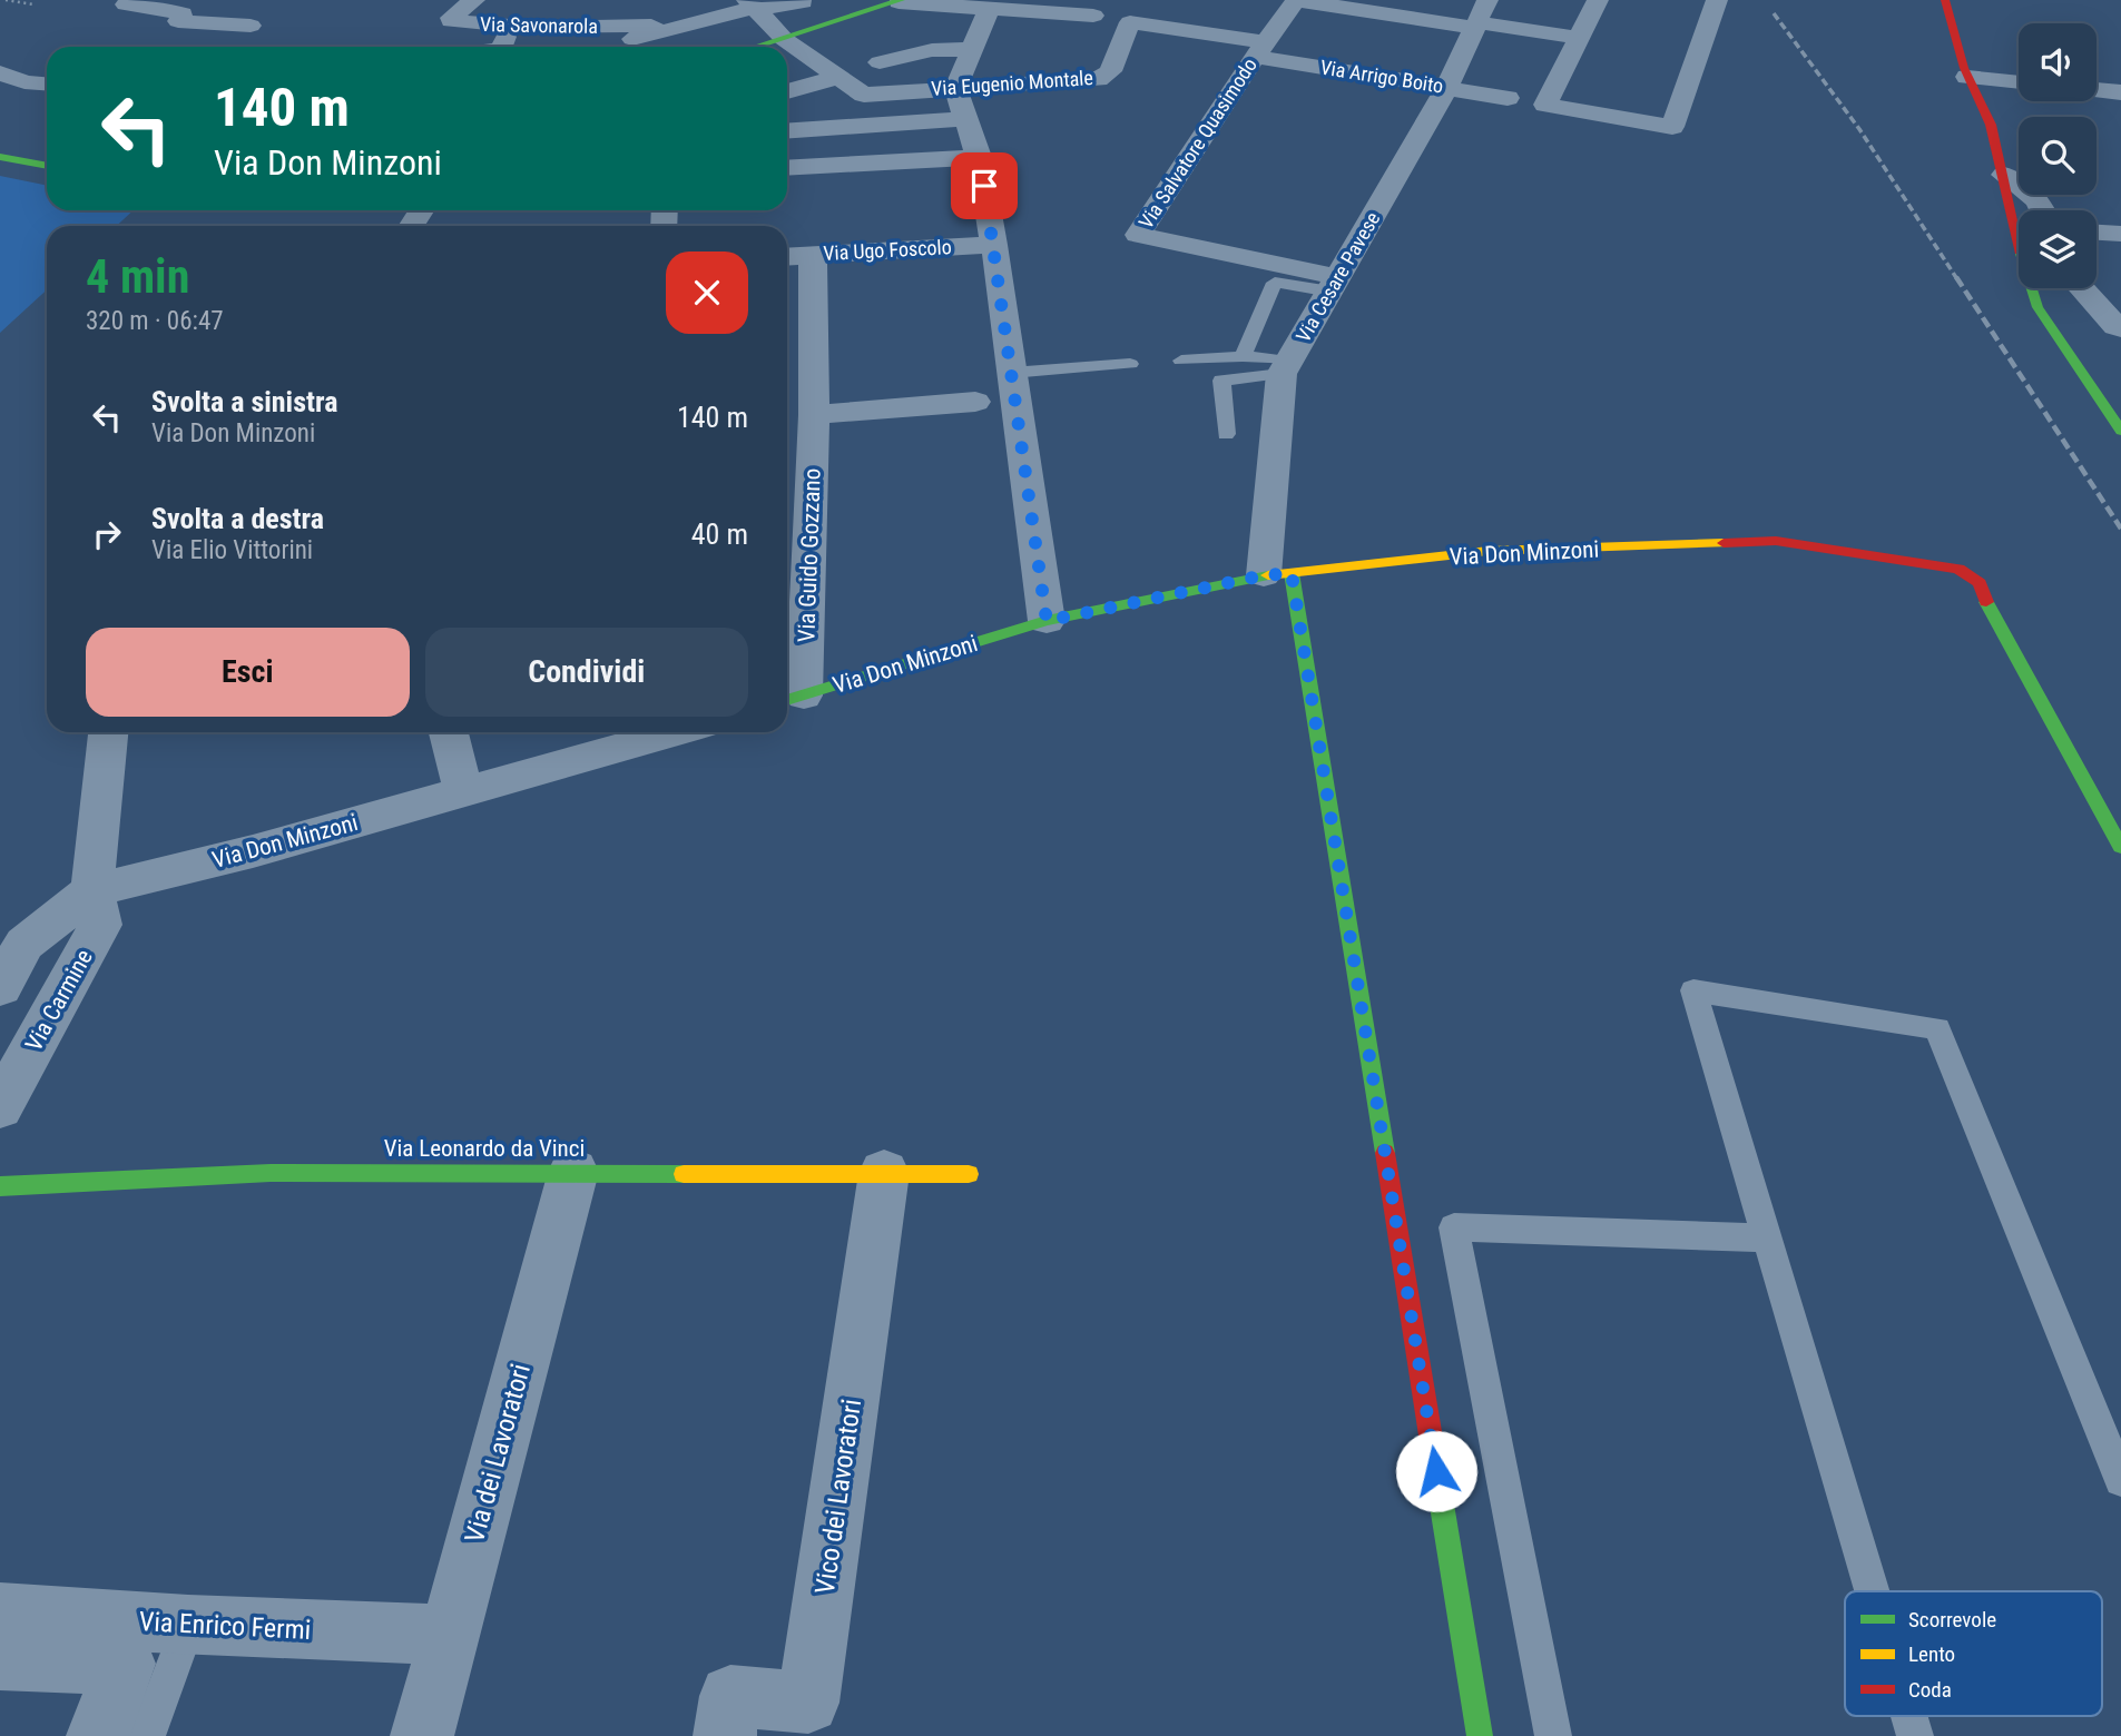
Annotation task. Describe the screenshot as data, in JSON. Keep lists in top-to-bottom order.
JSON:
{
  "streets": {
    "street": [
      "Via Savonarola",
      "Via Arrigo Boito",
      "Via Eugenio Montale",
      "Via Salvatore Quasimodo",
      "Via Ugo Foscolo",
      "Via Cesare Pavese",
      "Via Don Minzoni",
      "Via Guido Gozzano",
      "Via Carmine",
      "Via Leonardo da Vinci",
      "Via dei Lavoratori",
      "Vico dei Lavoratori",
      "Via Enrico Fermi"
    ]
  },
  "crossings": [
    ["Via Arrigo Boito", "Via Eugenio Montale"],
    ["Via Arrigo Boito", "Via Salvatore Quasimodo"],
    ["Via Arrigo Boito", "Via Cesare Pavese"],
    ["Via Eugenio Montale", "Via Salvatore Quasimodo"],
    ["Via Salvatore Quasimodo", "Via Cesare Pavese"],
    ["Via Ugo Foscolo", "Via Guido Gozzano"],
    ["Via Cesare Pavese", "Via Don Minzoni"],
    ["Via Don Minzoni", "Via Guido Gozzano"],
    ["Via Don Minzoni", "Via Carmine"],
    ["Via Leonardo da Vinci", "Via dei Lavoratori"],
    ["Via Leonardo da Vinci", "Vico dei Lavoratori"],
    ["Via dei Lavoratori", "Via Enrico Fermi"]
  ],
  "legend": ["Scorrevole", "Lento", "Coda"],
  "page": {
    "turn": ["140 m", "Via Don Minzoni"],
    "heading": ["4 min", "320 m · 06:47"],
    "list": [
      {
        "name": "Svolta a sinistra",
        "note": "Via Don Minzoni",
        "value": "140 m"
      },
      {
        "name": "Svolta a destra",
        "note": "Via Elio Vittorini",
        "value": "40 m"
      }
    ],
    "buttons": ["Esci", "Condividi"]
  }
}
